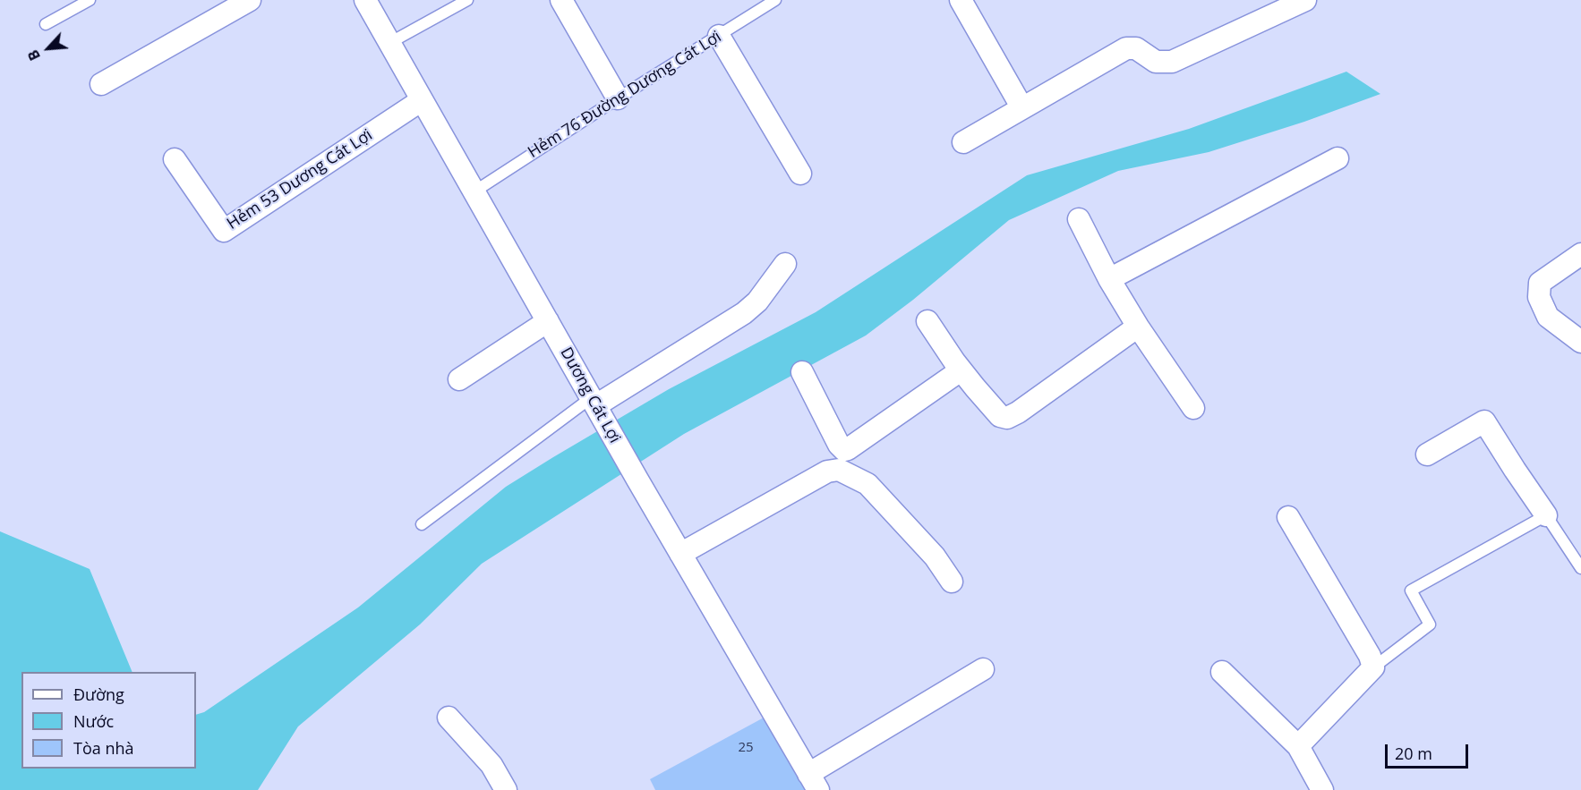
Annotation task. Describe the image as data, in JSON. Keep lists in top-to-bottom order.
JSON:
{
  "streets": {
    "street": ["Hẻm 53 Dương Cát Lợi", "Dương Cát Lợi"],
    "lane": ["Hẻm 76 Đường Dương Cát Lợi"]
  },
  "crossings": [
    ["Hẻm 76 Đường Dương Cát Lợi", "Dương Cát Lợi"],
    ["Hẻm 53 Dương Cát Lợi", "Dương Cát Lợi"]
  ],
  "house_numbers": ["25"],
  "legend": ["Đường", "Nước", "Tòa nhà"],
  "scale_bar": "20 m",
  "north": "bottom left"
}
